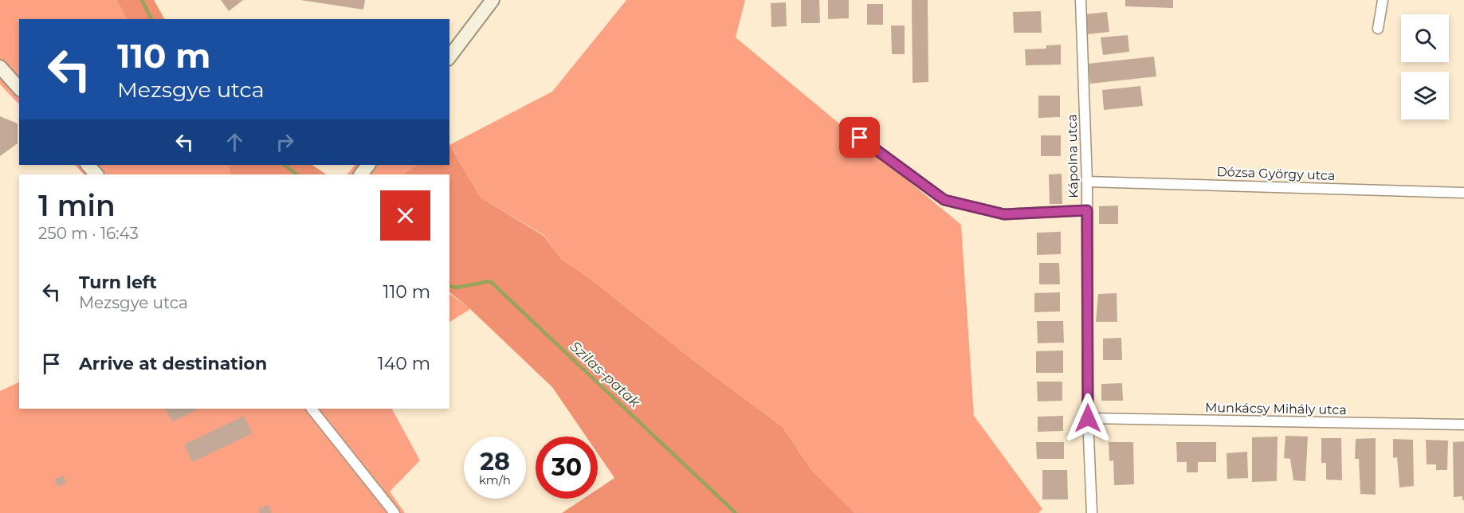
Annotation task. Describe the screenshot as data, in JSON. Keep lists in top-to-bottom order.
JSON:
{
  "streets": {
    "street": ["Kápolna utca", "Dózsa György utca", "Munkácsy Mihály utca"]
  },
  "crossings": [
    ["Kápolna utca", "Dózsa György utca"],
    ["Kápolna utca", "Munkácsy Mihály utca"]
  ],
  "water": ["Szilas-patak"],
  "page": {
    "turn": ["110 m", "Mezsgye utca"],
    "heading": ["1 min", "250 m · 16:43"],
    "list": [
      {
        "name": "Turn left",
        "note": "Mezsgye utca",
        "value": "110 m"
      },
      {
        "name": "Arrive at destination",
        "value": "140 m"
      }
    ],
    "speed": "28 km/h",
    "limit": "30"
  }
}
